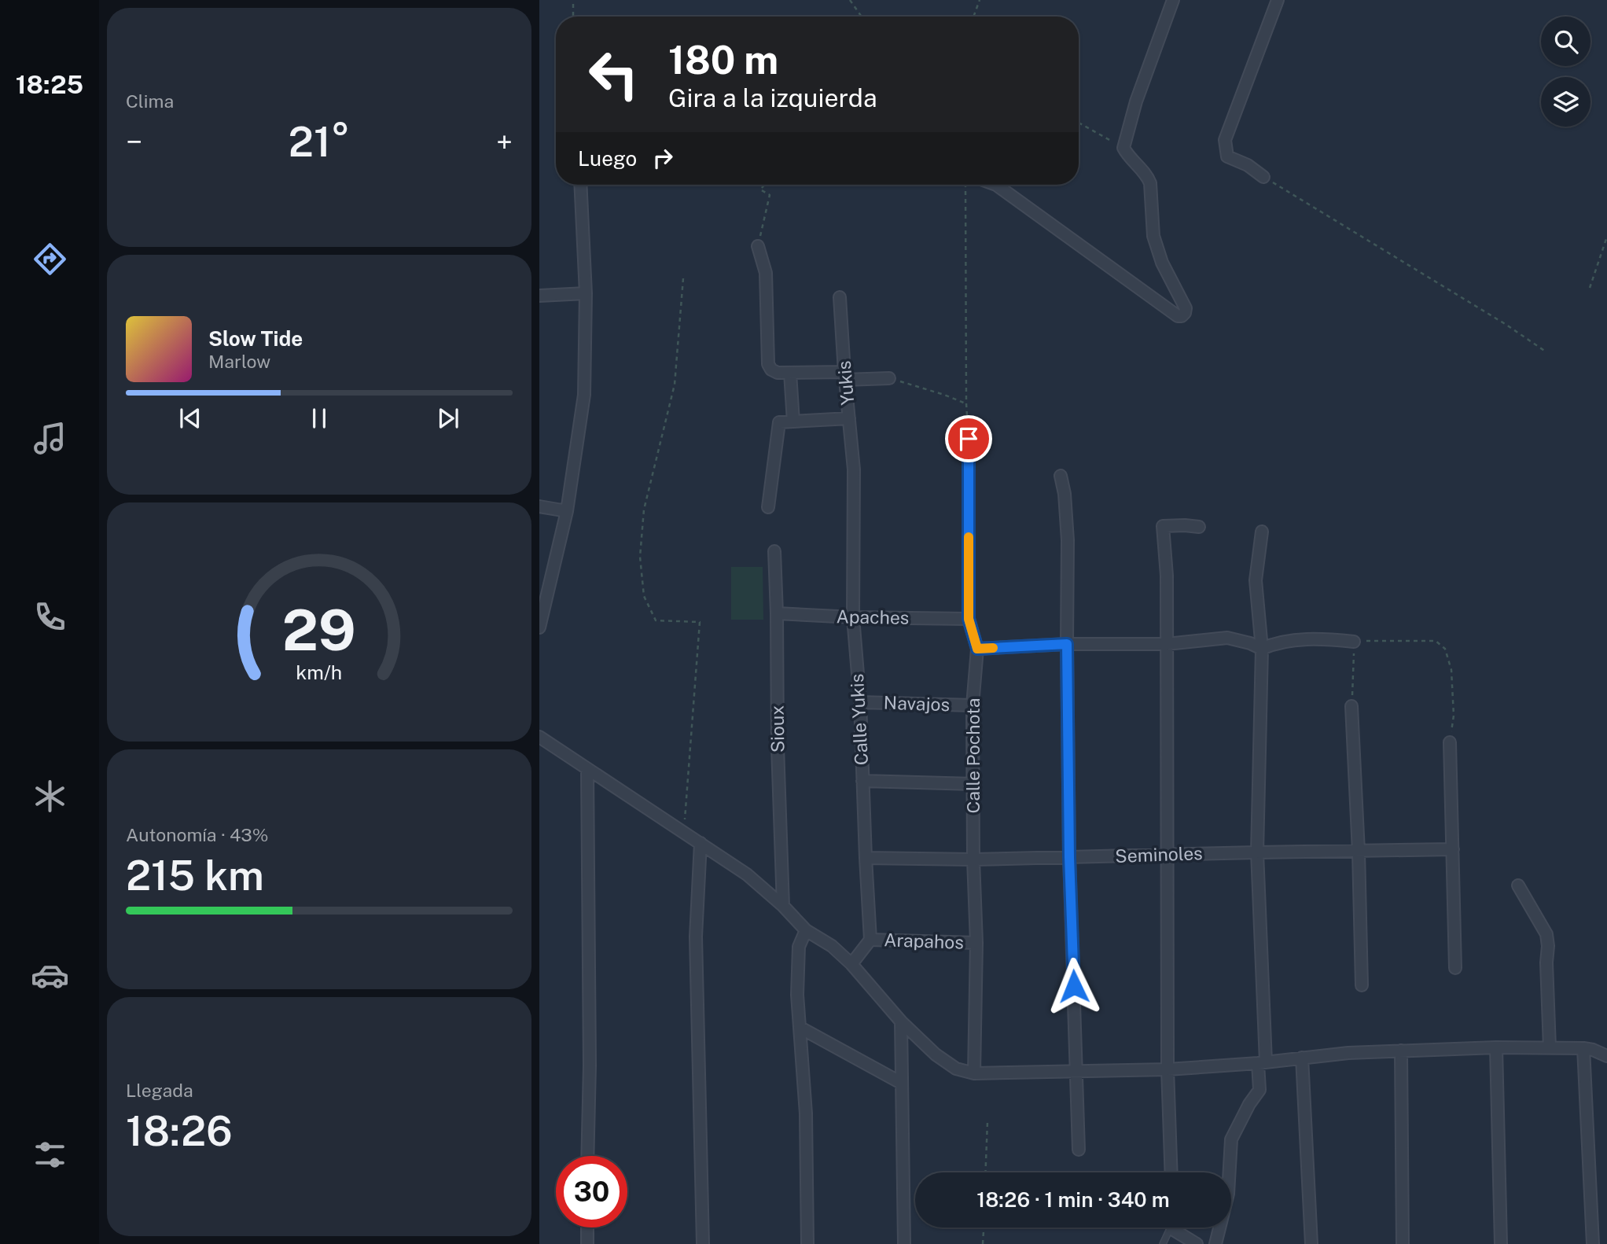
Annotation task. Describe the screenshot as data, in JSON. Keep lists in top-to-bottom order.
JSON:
{
  "streets": {
    "street": [
      "Yukis",
      "Apaches",
      "Navajos",
      "Calle Yukis",
      "Sioux",
      "Calle Pochota",
      "Seminoles",
      "Arapahos"
    ]
  },
  "crossings": [
    ["Yukis", "Calle Yukis"],
    ["Apaches", "Calle Yukis"],
    ["Apaches", "Sioux"],
    ["Apaches", "Calle Pochota"],
    ["Navajos", "Calle Yukis"],
    ["Navajos", "Calle Pochota"],
    ["Calle Yukis", "Seminoles"],
    ["Calle Yukis", "Arapahos"],
    ["Calle Pochota", "Seminoles"],
    ["Calle Pochota", "Arapahos"]
  ],
  "page": {
    "tabs": "18:25",
    "tile": [
      "Clima",
      ["Autonomía · 43%", "215 km"],
      ["Llegada", "18:26"]
    ],
    "turn": ["180 m", "Gira a la izquierda"],
    "heat": ["−", "21°", "+"],
    "then": "Luego",
    "song": ["Slow Tide", "Marlow"],
    "limit": "30",
    "trip": "18:26 · 1 min · 340 m",
    "gauge": ["29", "km/h"]
  }
}
